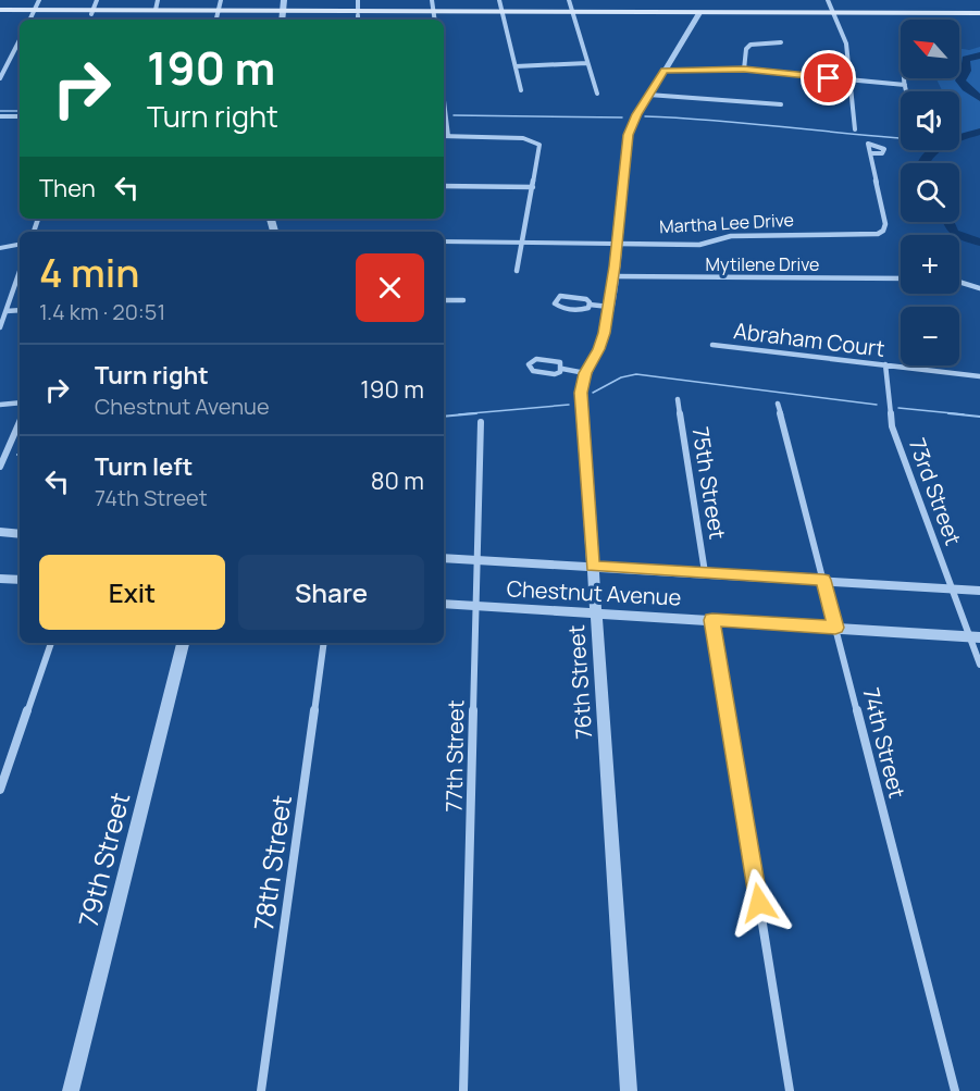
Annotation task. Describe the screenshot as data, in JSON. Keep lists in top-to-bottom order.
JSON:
{
  "streets": {
    "street": [
      "Martha Lee Drive",
      "Mytilene Drive",
      "Abraham Court",
      "75th Street",
      "73rd Street",
      "Chestnut Avenue",
      "76th Street",
      "74th Street",
      "77th Street",
      "79th Street",
      "78th Street"
    ]
  },
  "crossings": [
    ["Martha Lee Drive", "76th Street"],
    ["Mytilene Drive", "76th Street"],
    ["Abraham Court", "73rd Street"],
    ["75th Street", "Chestnut Avenue"],
    ["73rd Street", "Chestnut Avenue"],
    ["Chestnut Avenue", "76th Street"],
    ["Chestnut Avenue", "74th Street"],
    ["Chestnut Avenue", "77th Street"]
  ],
  "north": "top left",
  "page": {
    "map_buttons": ["+", "−"],
    "turn": ["190 m", "Turn right"],
    "then": "Then",
    "heading": ["4 min", "1.4 km · 20:51"],
    "list": [
      {
        "name": "Turn right",
        "note": "Chestnut Avenue",
        "value": "190 m"
      },
      {
        "name": "Turn left",
        "note": "74th Street",
        "value": "80 m"
      }
    ],
    "buttons": ["Exit", "Share"]
  }
}
